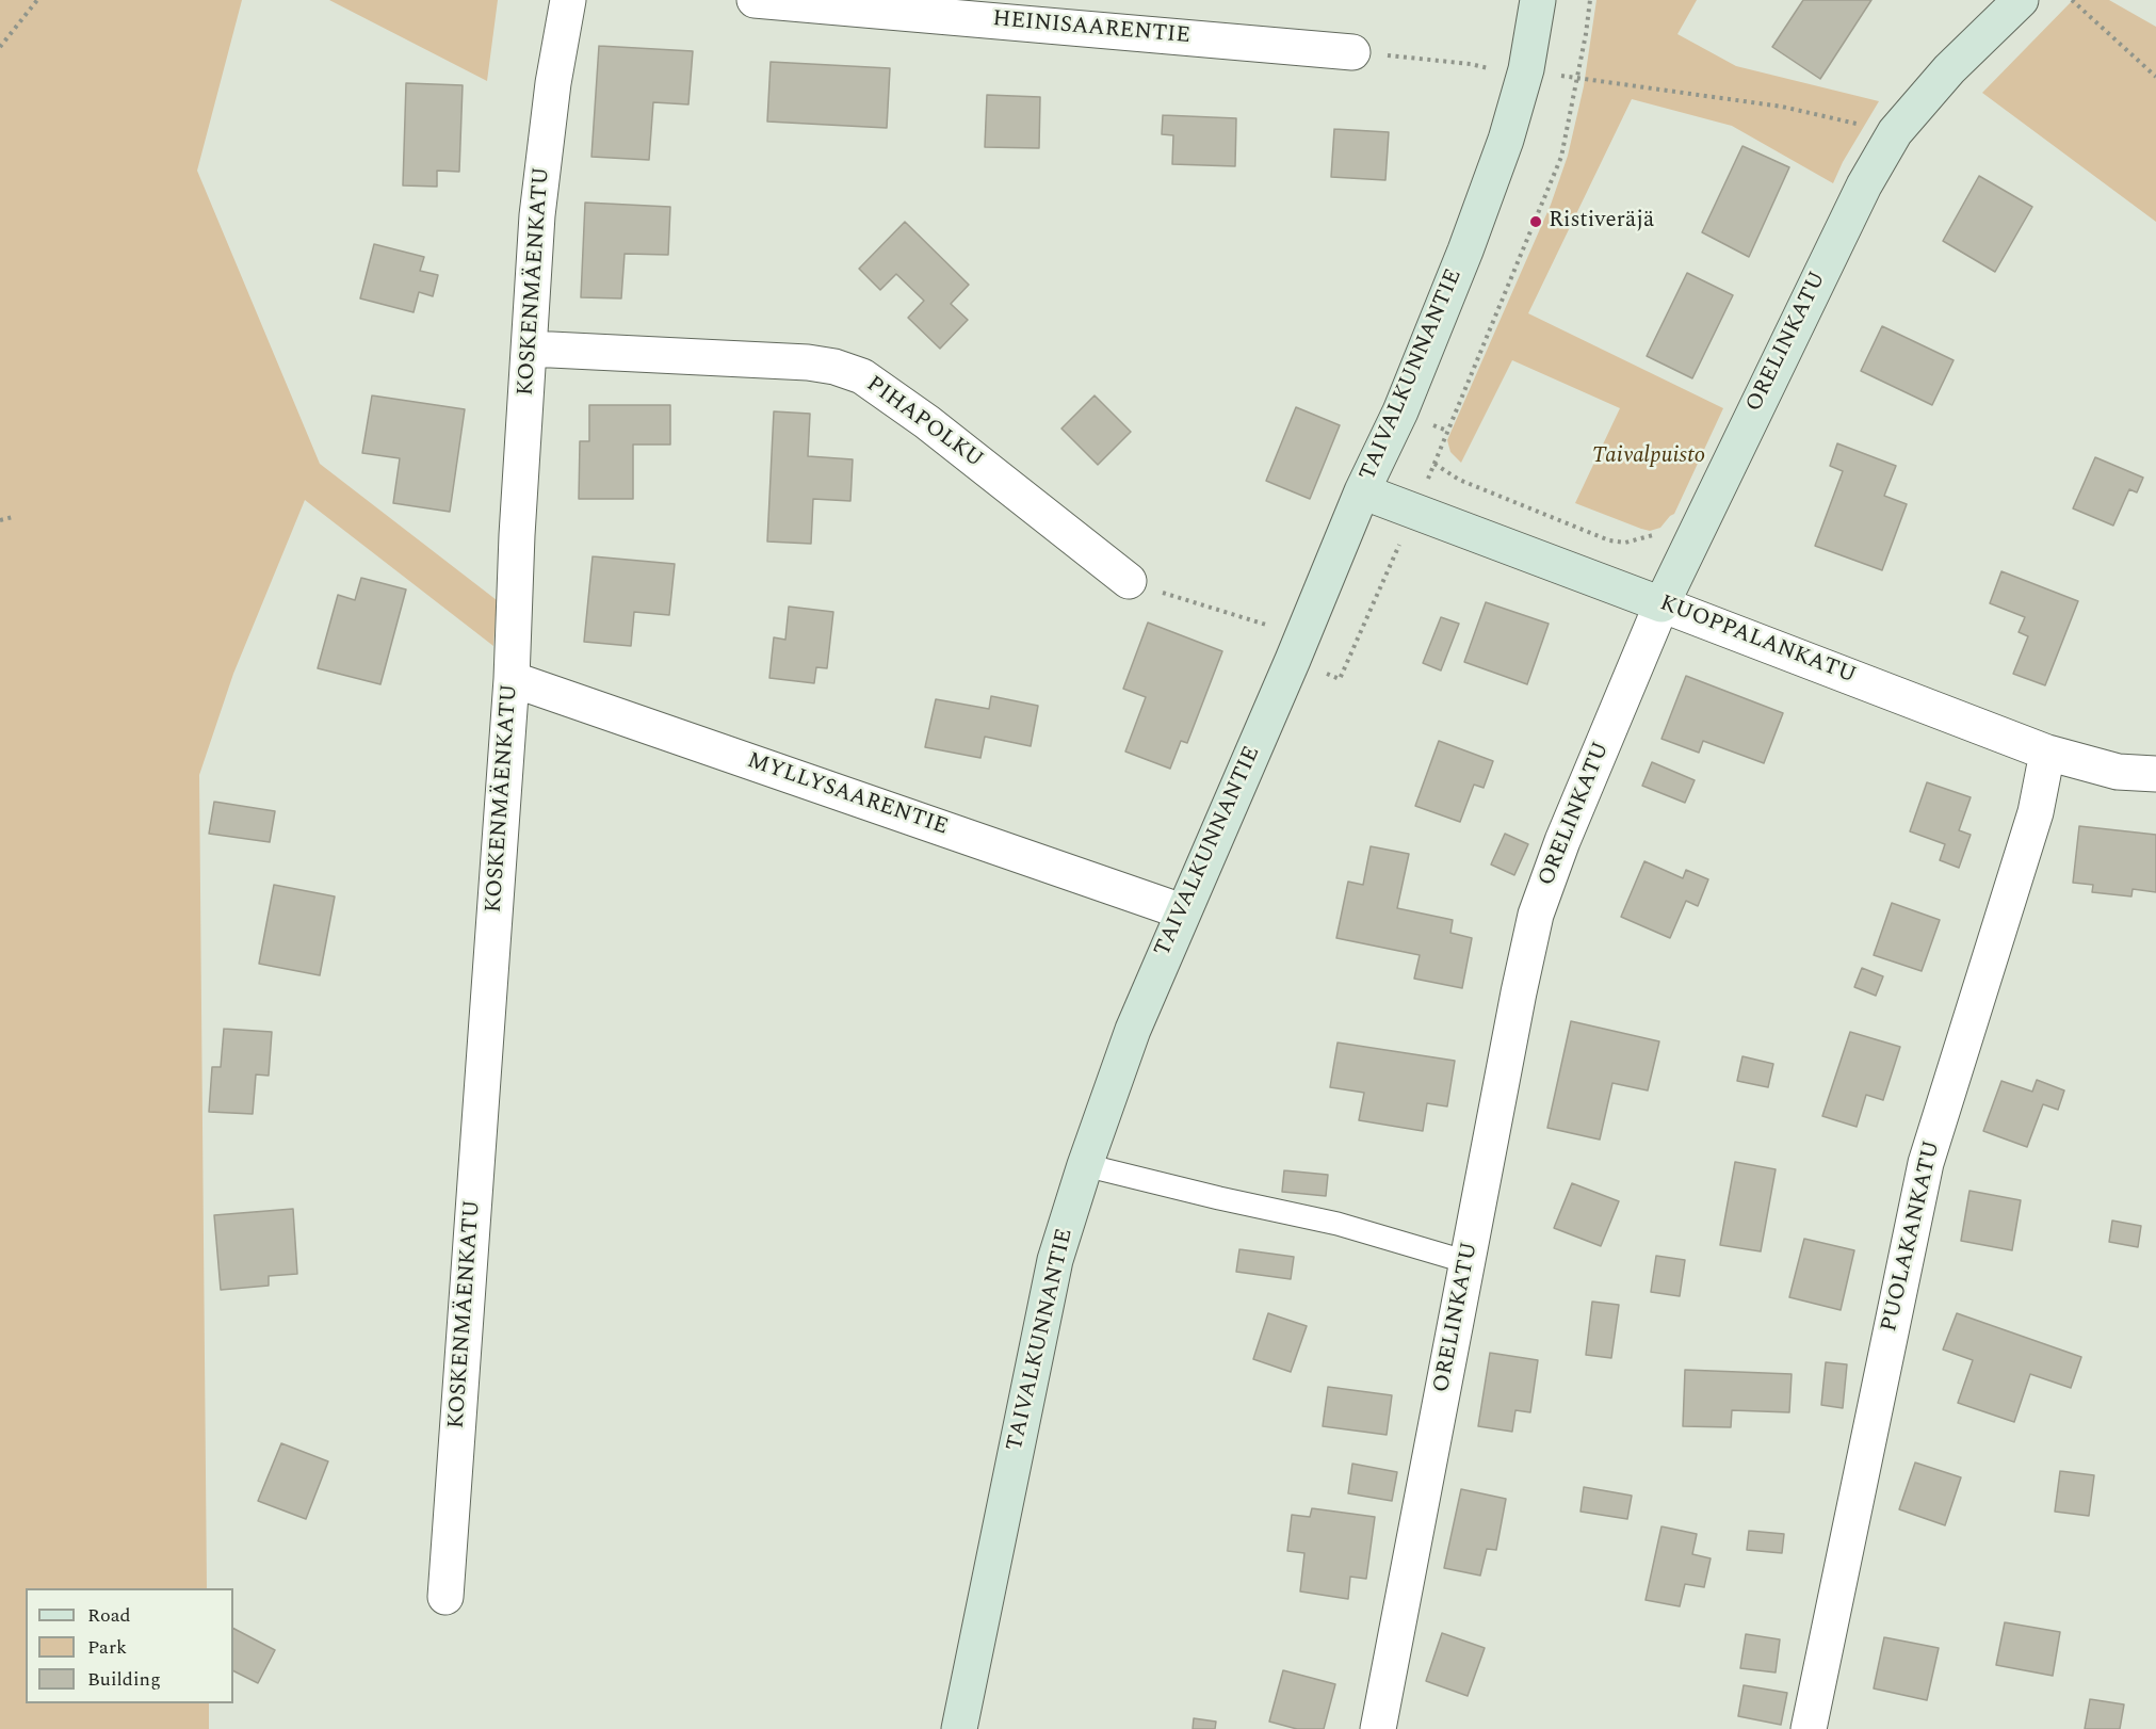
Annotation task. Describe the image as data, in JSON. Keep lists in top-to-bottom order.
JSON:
{
  "streets": {
    "street": [
      "HEINISAARENTIE",
      "KOSKENMÄENKATU",
      "ORELINKATU",
      "TAIVALKUNNANTIE",
      "PIHAPOLKU",
      "KUOPPALANKATU",
      "MYLLYSAARENTIE",
      "PUOLAKANKATU"
    ]
  },
  "crossings": [
    ["KOSKENMÄENKATU", "PIHAPOLKU"],
    ["KOSKENMÄENKATU", "MYLLYSAARENTIE"],
    ["ORELINKATU", "KUOPPALANKATU"],
    ["TAIVALKUNNANTIE", "KUOPPALANKATU"],
    ["TAIVALKUNNANTIE", "MYLLYSAARENTIE"],
    ["KUOPPALANKATU", "PUOLAKANKATU"]
  ],
  "parks": ["Taivalpuisto"],
  "places": ["Ristiveräjä"],
  "legend": ["Road", "Park", "Building"]
}
